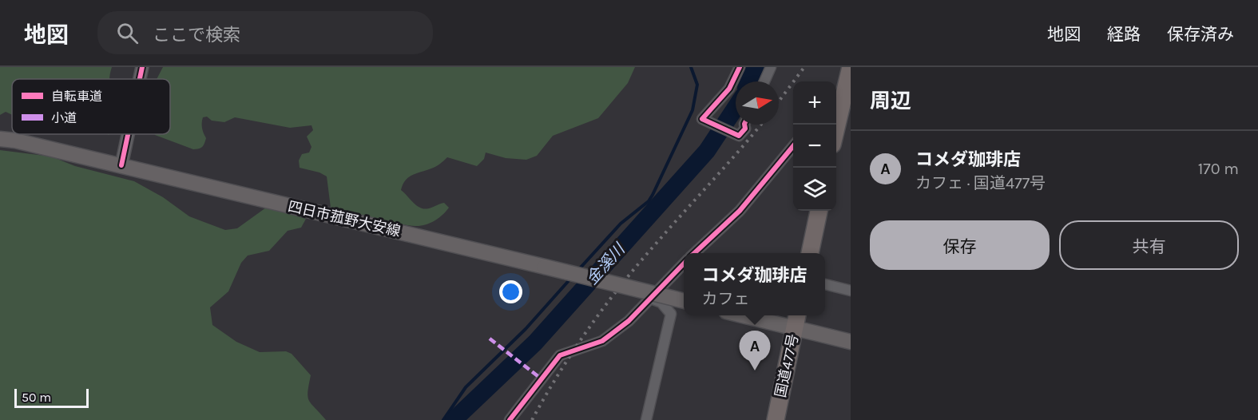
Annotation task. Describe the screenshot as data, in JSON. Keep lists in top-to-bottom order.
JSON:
{
  "streets": {
    "highway": ["国道477号"],
    "main road": ["四日市菰野大安線"]
  },
  "water": ["金溪川"],
  "legend": ["自転車道", "小道"],
  "scale_bar": "50 m",
  "north": "right",
  "page": {
    "header": "地図",
    "search": "ここで検索",
    "nav": ["地図", "経路", "保存済み"],
    "heading": "周辺",
    "map_buttons": ["+", "−"],
    "list": [
      {
        "mark": "A",
        "name": "コメダ珈琲店",
        "note": "カフェ · 国道477号",
        "value": "170 m"
      }
    ],
    "buttons": ["保存", "共有"],
    "popup": ["コメダ珈琲店", "カフェ"],
    "pins": "A",
    "scale": "50 m"
  }
}
